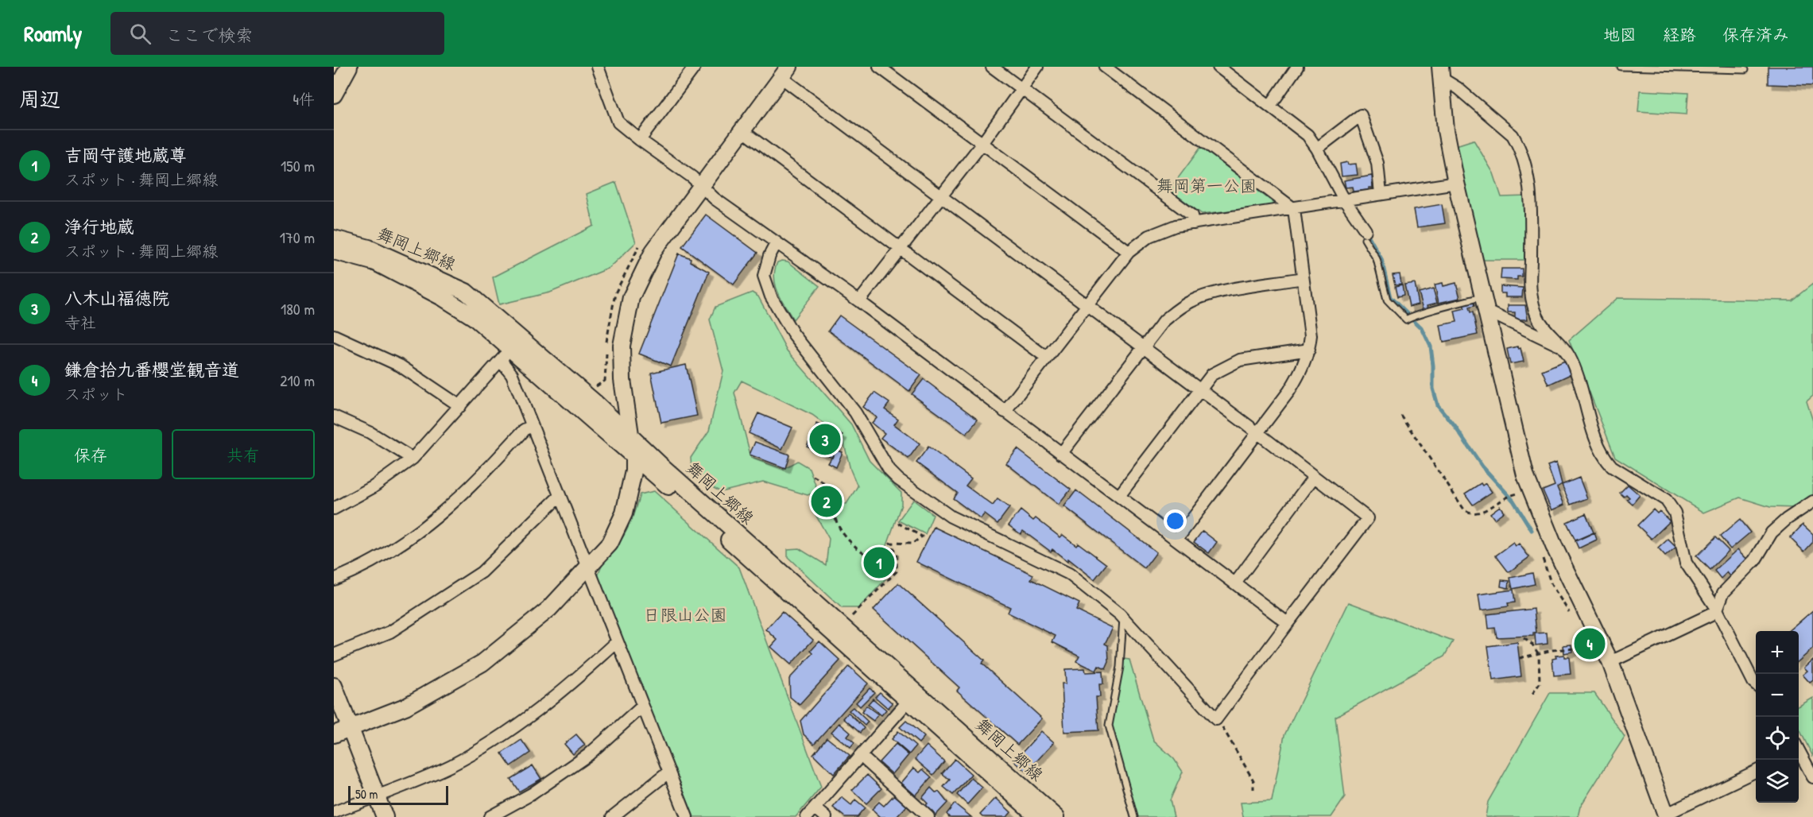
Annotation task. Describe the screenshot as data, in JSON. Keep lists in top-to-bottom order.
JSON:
{
  "streets": {
    "street": ["舞岡上郷線"]
  },
  "parks": ["舞岡第一公園", "日限山公園"],
  "scale_bar": "50 m",
  "page": {
    "header": "Roamly",
    "search": "ここで検索",
    "nav": ["地図", "経路", "保存済み"],
    "heading": ["周辺", "4件"],
    "list": [
      {
        "mark": "1",
        "name": "吉岡守護地蔵尊",
        "note": "スポット · 舞岡上郷線",
        "value": "150 m"
      },
      {
        "mark": "2",
        "name": "浄行地蔵",
        "note": "スポット · 舞岡上郷線",
        "value": "170 m"
      },
      {
        "mark": "3",
        "name": "八木山福徳院",
        "note": "寺社",
        "value": "180 m"
      },
      {
        "mark": "4",
        "name": "鎌倉拾九番櫻堂観音道",
        "note": "スポット",
        "value": "210 m"
      }
    ],
    "buttons": ["保存", "共有"],
    "pins": [
      "3",
      "2",
      "1",
      "4"
    ],
    "map_buttons": ["+", "−"],
    "scale": "50 m"
  }
}
